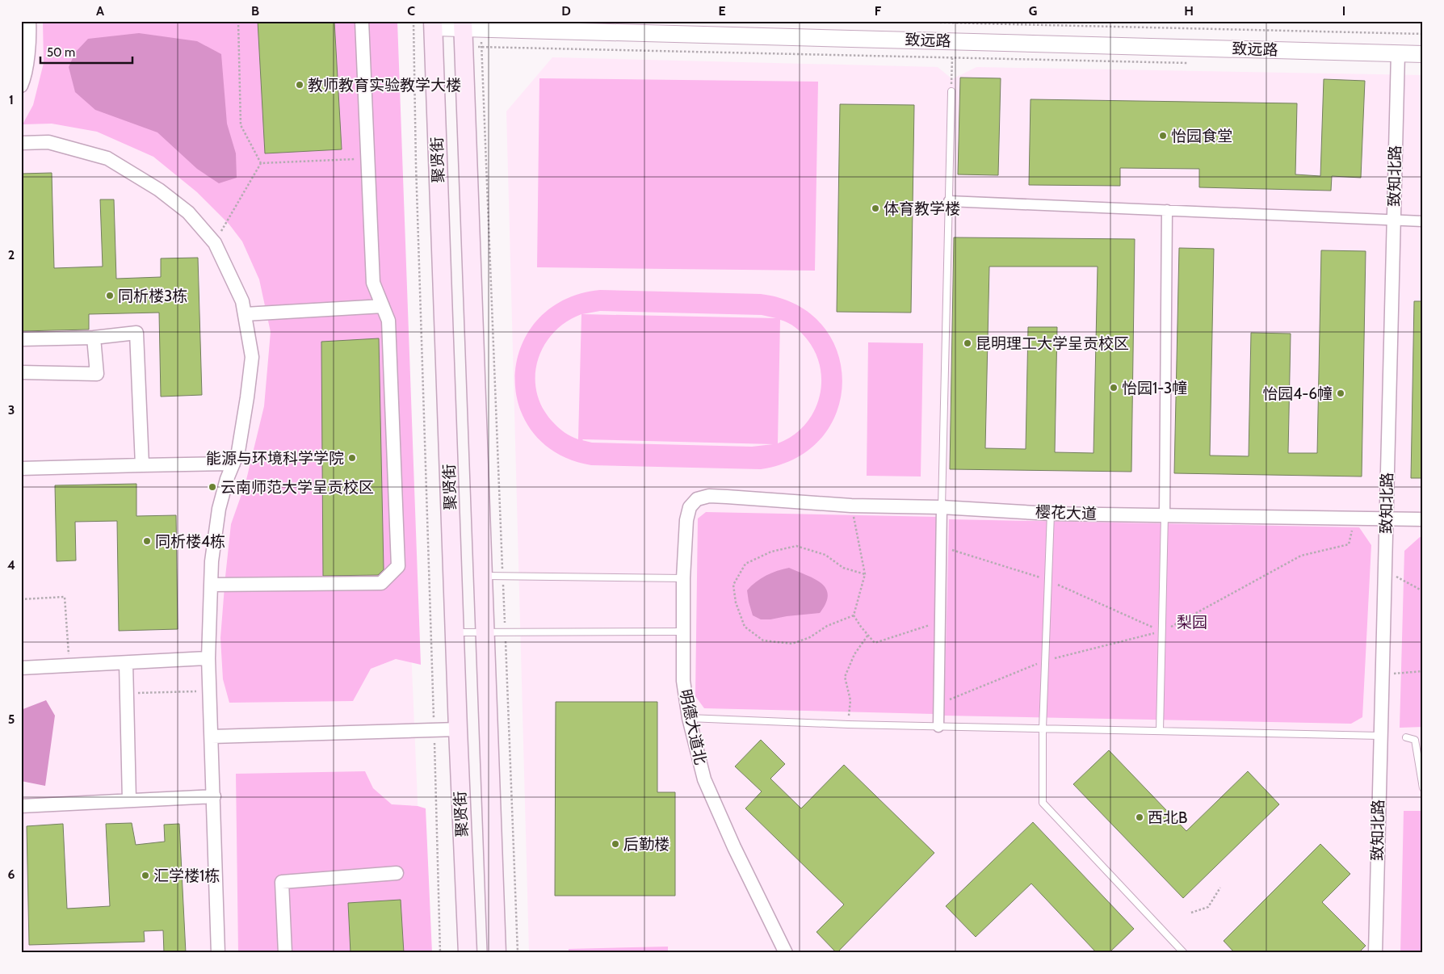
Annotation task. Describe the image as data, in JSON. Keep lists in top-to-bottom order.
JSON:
{
  "streets": {
    "main road": ["聚贤街"],
    "street": [
      "致远路",
      "致知北路",
      "樱花大道",
      "明德大道北"
    ]
  },
  "crossings": [
    ["致远路", "聚贤街"],
    ["致远路", "致知北路"],
    ["致知北路", "樱花大道"],
    ["樱花大道", "明德大道北"]
  ],
  "parks": ["梨园"],
  "places": [
    "教师教育实验教学大楼",
    "怡园食堂",
    "体育教学楼",
    "同析楼3栋",
    "昆明理工大学呈贡校区",
    "怡园1-3幢",
    "怡园4-6幢",
    "能源与环境科学学院",
    "云南师范大学呈贡校区",
    "同析楼4栋",
    "西北B",
    "后勤楼",
    "汇学楼1栋"
  ],
  "scale_bar": "50 m",
  "grid": {
    "columns": [
      "A",
      "B",
      "C",
      "D",
      "E",
      "F",
      "G",
      "H",
      "I"
    ],
    "rows": [
      "1",
      "2",
      "3",
      "4",
      "5",
      "6"
    ]
  }
}
